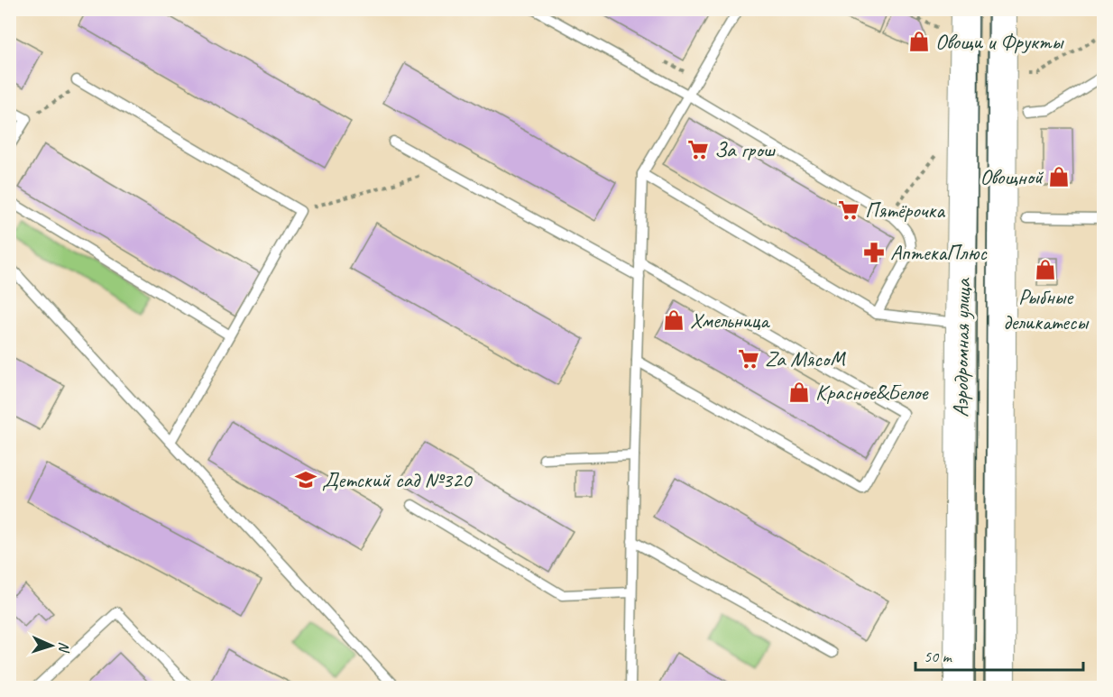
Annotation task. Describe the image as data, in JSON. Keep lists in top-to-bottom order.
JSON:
{
  "streets": {
    "main road": ["Аэродромная улица"]
  },
  "places": {
    "shop": [
      "Овощи и Фрукты",
      "Овощной",
      "Рыбные деликатесы",
      "Хмельница",
      "Красное&Белое"
    ],
    "supermarket": ["За грош", "Пятёрочка", "Za МясоМ"],
    "pharmacy": ["АптекаПлюс"],
    "school or university": ["Детский сад №320"]
  },
  "scale_bar": "50 m",
  "north": "right"
}
